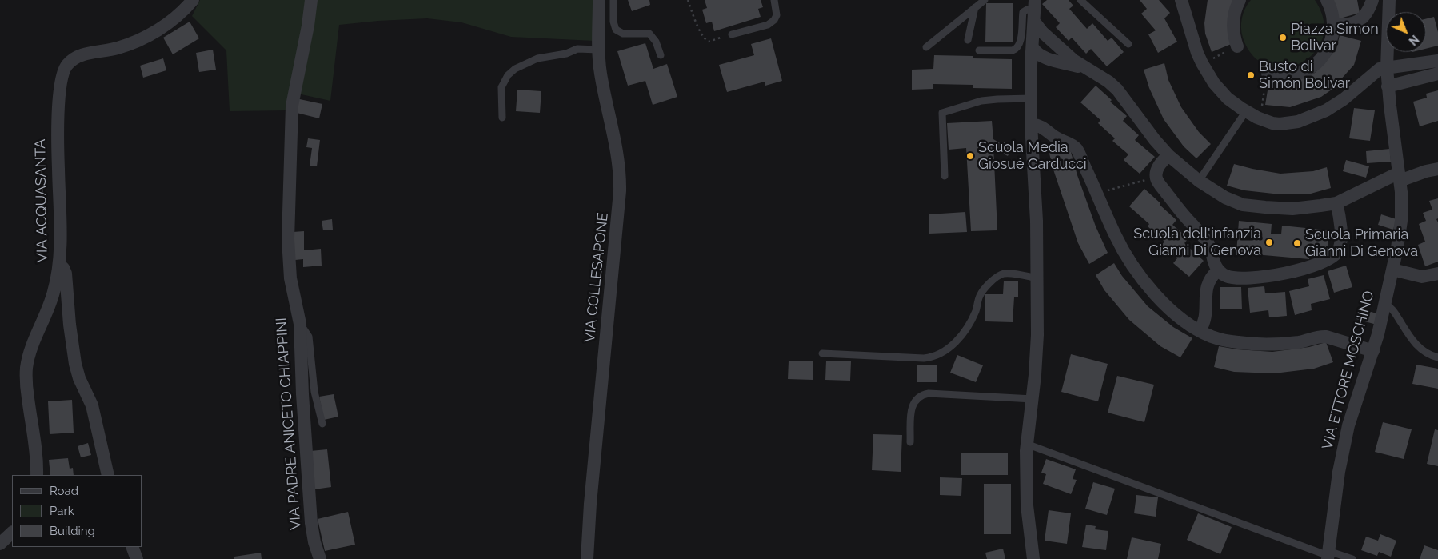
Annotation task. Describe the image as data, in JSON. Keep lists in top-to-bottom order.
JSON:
{
  "streets": {
    "street": [
      "VIA ACQUASANTA",
      "VIA COLLESAPONE",
      "VIA ETTORE MOSCHINO",
      "VIA PADRE ANICETO CHIAPPINI"
    ]
  },
  "places": [
    "Piazza Simon Bolivar",
    "Busto di Simón Bolívar",
    "Scuola Media Giosuè Carducci",
    "Scuola dell'infanzia Gianni Di Genova",
    "Scuola Primaria Gianni Di Genova"
  ],
  "legend": ["Road", "Park", "Building"],
  "north": "bottom right"
}
